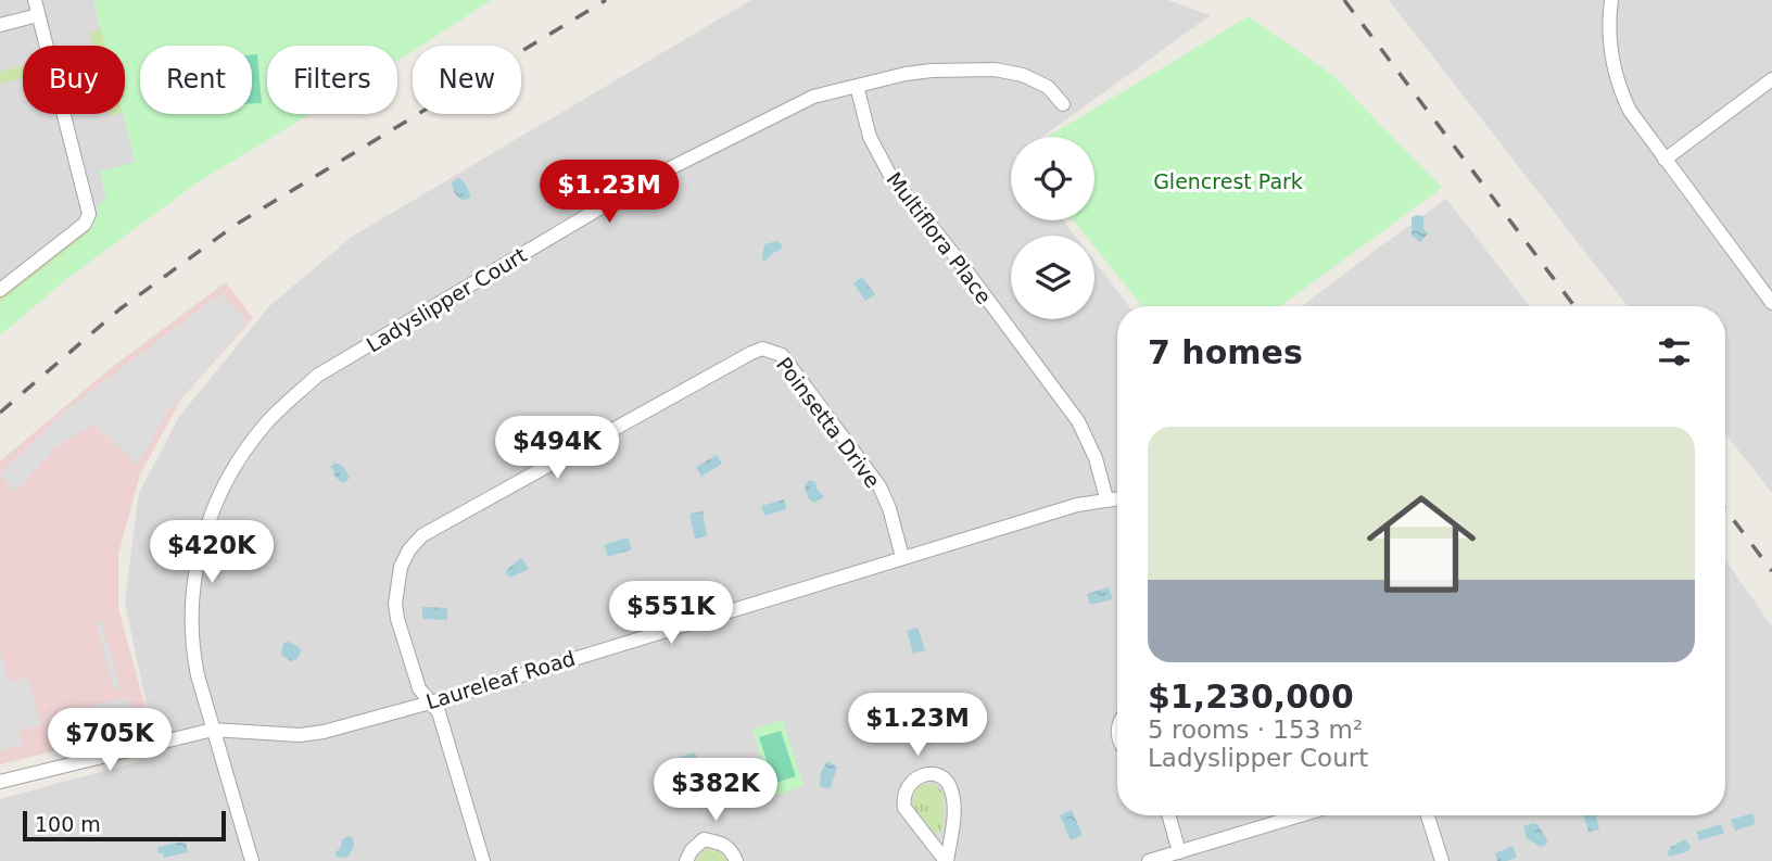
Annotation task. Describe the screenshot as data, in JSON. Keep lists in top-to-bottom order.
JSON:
{
  "streets": {
    "street": [
      "Multiflora Place",
      "Ladyslipper Court",
      "Poinsetta Drive",
      "Laureleaf Road"
    ]
  },
  "crossings": [
    ["Multiflora Place", "Ladyslipper Court"],
    ["Multiflora Place", "Laureleaf Road"],
    ["Ladyslipper Court", "Laureleaf Road"],
    ["Poinsetta Drive", "Laureleaf Road"]
  ],
  "parks": ["Glencrest Park"],
  "scale_bar": "100 m",
  "page": {
    "chip": [
      "Buy",
      "Rent",
      "Filters",
      "New"
    ],
    "price": [
      "$1.23M",
      "$494K",
      "$420K",
      "$551K",
      "$1.23M",
      "$705K",
      "$382K"
    ],
    "heading": "7 homes",
    "list": [
      {
        "name": "$1,230,000",
        "note": "5 rooms · 153 m² · Ladyslipper Court"
      }
    ],
    "scale": "100 m"
  }
}
